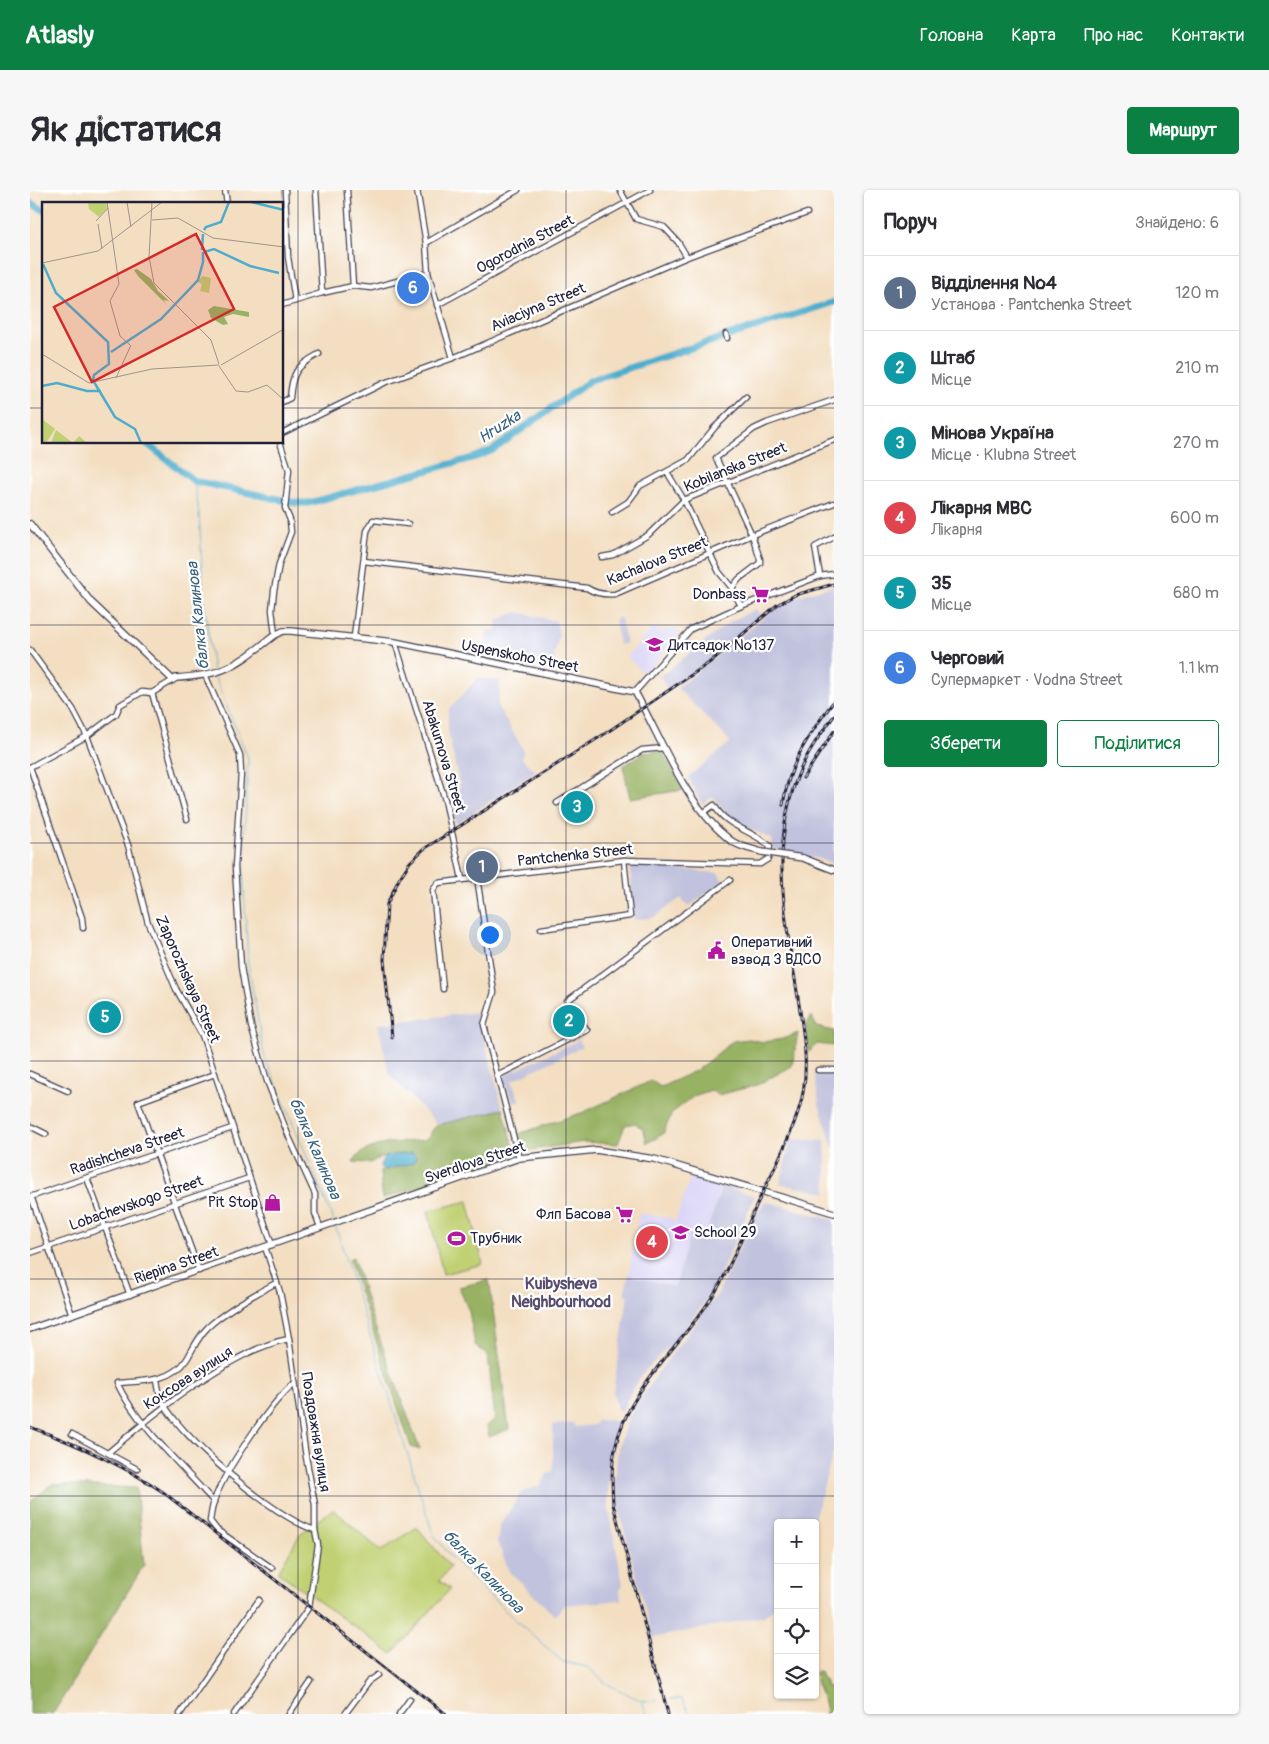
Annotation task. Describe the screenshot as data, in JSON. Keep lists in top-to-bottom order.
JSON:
{
  "streets": {
    "street": [
      "Ogorodnia Street",
      "Aviaciyna Street",
      "Kobilanska Street",
      "Kachalova Street",
      "Uspenskoho Street",
      "Abakumova Street",
      "Pantchenka Street",
      "Zaporozhskaya Street",
      "Radishcheva Street",
      "Sverdlova Street",
      "Lobachevskogo Street",
      "Riepina Street",
      "Коксова вулиця",
      "Поздовжня вулиця"
    ]
  },
  "crossings": [
    ["Uspenskoho Street", "Abakumova Street"],
    ["Abakumova Street", "Pantchenka Street"],
    ["Zaporozhskaya Street", "Radishcheva Street"],
    ["Zaporozhskaya Street", "Lobachevskogo Street"],
    ["Zaporozhskaya Street", "Riepina Street"],
    ["Sverdlova Street", "Riepina Street"],
    ["Riepina Street", "Поздовжня вулиця"],
    ["Коксова вулиця", "Поздовжня вулиця"]
  ],
  "districts": ["Kuibysheva Neighbourhood"],
  "water": ["Hruzka", "балка Калинова"],
  "places": {
    "supermarket": ["Donbass", "Флп Басова"],
    "school or university": ["Дитсадок №137", "School 29"],
    "public building": ["Оперативний взвод 3 ВДСО"],
    "shop": ["Pit Stop"],
    "sports": ["Трубник"]
  },
  "page": {
    "header": "Atlasly",
    "nav": [
      "Головна",
      "Карта",
      "Про нас",
      "Контакти"
    ],
    "buttons": [
      "Маршрут",
      ["Зберегти", "Поділитися"]
    ],
    "title": "Як дістатися",
    "heading": ["Поруч", "Знайдено: 6"],
    "list": [
      {
        "mark": "1",
        "name": "Відділення №4",
        "note": "Установа · Pantchenka Street",
        "value": "120 m"
      },
      {
        "mark": "2",
        "name": "Штаб",
        "note": "Місце",
        "value": "210 m"
      },
      {
        "mark": "3",
        "name": "Мінова Україна",
        "note": "Місце · Klubna Street",
        "value": "270 m"
      },
      {
        "mark": "4",
        "name": "Лікарня МВС",
        "note": "Лікарня",
        "value": "600 m"
      },
      {
        "mark": "5",
        "name": "35",
        "note": "Місце",
        "value": "680 m"
      },
      {
        "mark": "6",
        "name": "Черговий",
        "note": "Супермаркет · Vodna Street",
        "value": "1.1 km"
      }
    ],
    "pins": [
      "6",
      "3",
      "1",
      "5",
      "2",
      "4"
    ],
    "map_buttons": ["+", "−"]
  }
}
